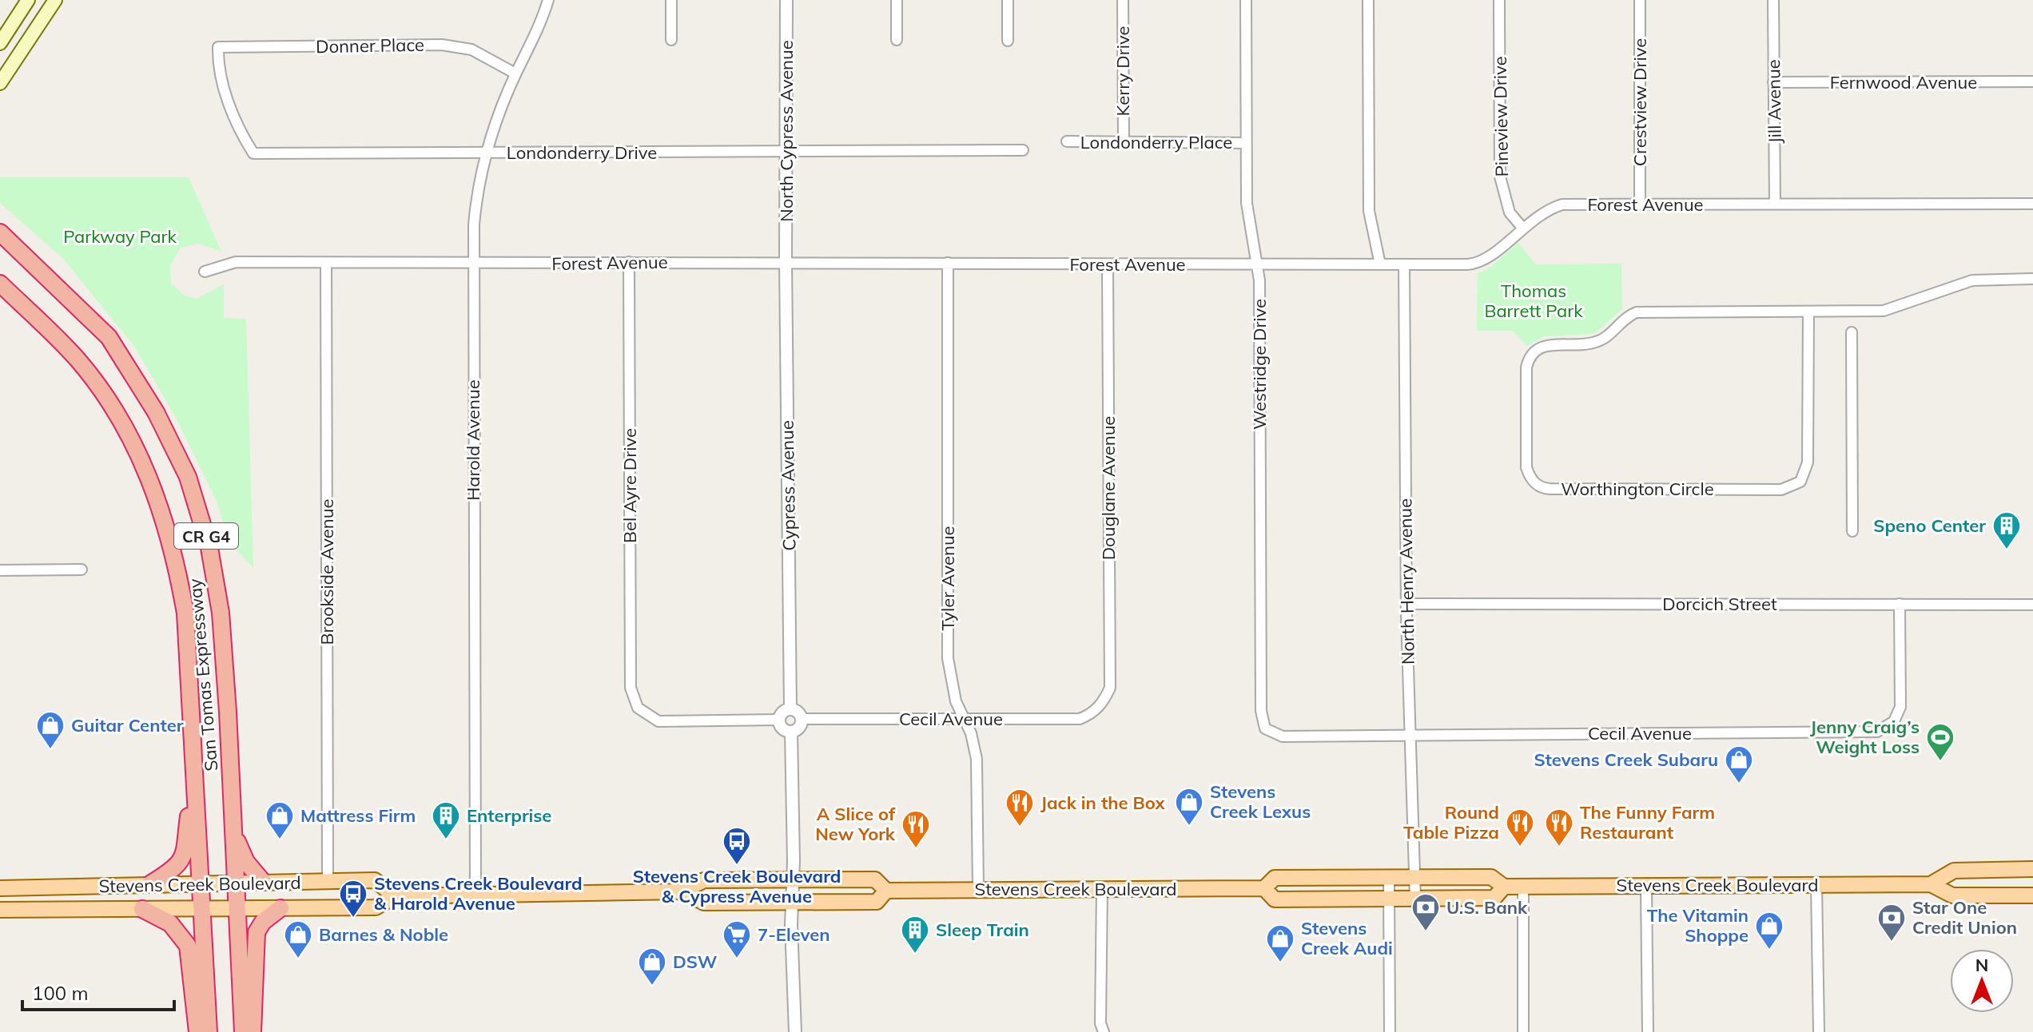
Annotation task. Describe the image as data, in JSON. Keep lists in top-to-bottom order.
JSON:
{
  "streets": {
    "highway": ["CR G4", "San Tomas Expressway"],
    "main road": ["Stevens Creek Boulevard"],
    "street": [
      "Donner Place",
      "Kerry Drive",
      "Fernwood Avenue",
      "Jill Avenue",
      "Crestview Drive",
      "Pineview Drive",
      "North Cypress Avenue",
      "Londonderry Place",
      "Londonderry Drive",
      "Forest Avenue",
      "Westridge Drive",
      "Harold Avenue",
      "Bel Ayre Drive",
      "Cypress Avenue",
      "Douglane Avenue",
      "Worthington Circle",
      "Brookside Avenue",
      "Tyler Avenue",
      "North Henry Avenue",
      "Dorcich Street",
      "Cecil Avenue"
    ]
  },
  "crossings": [
    ["Donner Place", "Londonderry Drive"],
    ["Donner Place", "Harold Avenue"],
    ["Kerry Drive", "Londonderry Place"],
    ["Fernwood Avenue", "Jill Avenue"],
    ["Jill Avenue", "Forest Avenue"],
    ["Crestview Drive", "Forest Avenue"],
    ["Pineview Drive", "Forest Avenue"],
    ["North Cypress Avenue", "Londonderry Drive"],
    ["North Cypress Avenue", "Forest Avenue"],
    ["North Cypress Avenue", "Cypress Avenue"],
    ["Londonderry Place", "Westridge Drive"],
    ["Londonderry Drive", "Harold Avenue"],
    ["Forest Avenue", "Westridge Drive"],
    ["Forest Avenue", "Harold Avenue"],
    ["Forest Avenue", "Bel Ayre Drive"],
    ["Forest Avenue", "Cypress Avenue"],
    ["Forest Avenue", "Douglane Avenue"],
    ["Forest Avenue", "Brookside Avenue"],
    ["Forest Avenue", "Tyler Avenue"],
    ["Forest Avenue", "North Henry Avenue"],
    ["Westridge Drive", "Cecil Avenue"],
    ["Harold Avenue", "Stevens Creek Boulevard"],
    ["Bel Ayre Drive", "Cypress Avenue"],
    ["Bel Ayre Drive", "Cecil Avenue"],
    ["Cypress Avenue", "Cecil Avenue"],
    ["Douglane Avenue", "Cecil Avenue"],
    ["Brookside Avenue", "Stevens Creek Boulevard"],
    ["Tyler Avenue", "Cecil Avenue"],
    ["Tyler Avenue", "Stevens Creek Boulevard"],
    ["North Henry Avenue", "Dorcich Street"],
    ["North Henry Avenue", "Cecil Avenue"],
    ["North Henry Avenue", "Stevens Creek Boulevard"],
    ["Dorcich Street", "Cecil Avenue"],
    ["San Tomas Expressway", "Stevens Creek Boulevard"]
  ],
  "parks": ["Parkway Park", "Thomas Barrett Park"],
  "places": {
    "building": ["Speno Center", "Enterprise", "Sleep Train"],
    "shop": [
      "Guitar Center",
      "Stevens Creek Subaru",
      "Stevens Creek Lexus",
      "Mattress Firm",
      "The Vitamin Shoppe",
      "Barnes & Noble",
      "Stevens Creek Audi",
      "DSW"
    ],
    "sports": ["Jenny Craig’s Weight Loss"],
    "restaurant": [
      "Jack in the Box",
      "Round Table Pizza",
      "The Funny Farm Restaurant",
      "A Slice of New York"
    ],
    "bus stop": ["Stevens Creek Boulevard & Cypress Avenue", "Stevens Creek Boulevard & Harold Avenue"],
    "bank": ["U.S. Bank", "Star One Credit Union"],
    "supermarket": ["7-Eleven"]
  },
  "scale_bar": "100 m",
  "north": "top"
}
